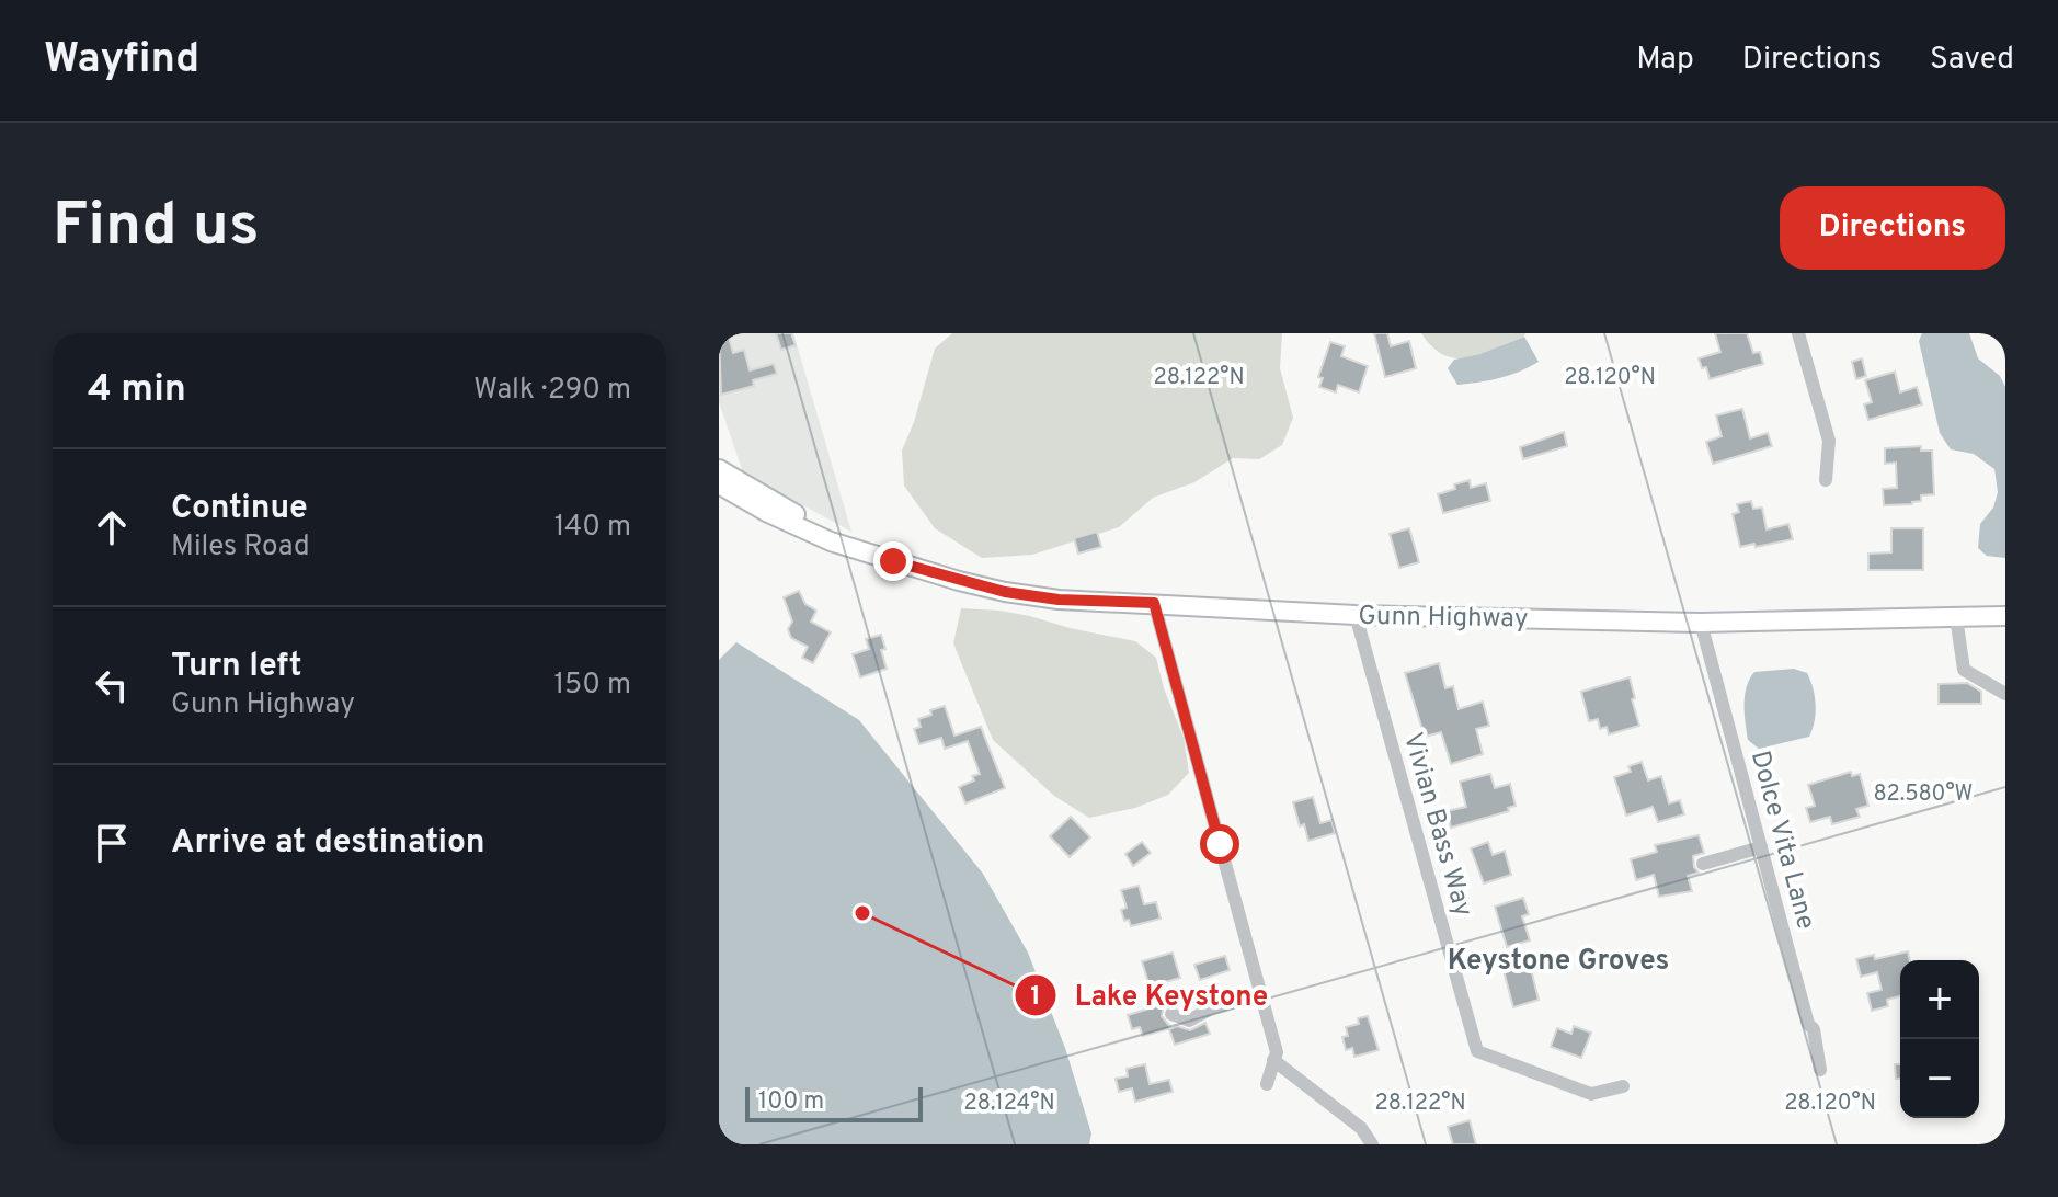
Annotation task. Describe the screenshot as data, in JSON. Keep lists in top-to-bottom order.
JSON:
{
  "streets": {
    "main road": ["Gunn Highway"],
    "street": ["Vivian Bass Way", "Dolce Vita Lane"]
  },
  "crossings": [
    ["Gunn Highway", "Vivian Bass Way"],
    ["Gunn Highway", "Dolce Vita Lane"]
  ],
  "districts": ["Keystone Groves"],
  "places": ["Lake Keystone"],
  "scale_bar": "100 m",
  "page": {
    "header": "Wayfind",
    "nav": ["Map", "Directions", "Saved"],
    "buttons": "Directions",
    "title": "Find us",
    "heading": ["4 min", "Walk · 290 m"],
    "list": [
      ["Continue", "Miles Road", "140 m"],
      ["Turn left", "Gunn Highway", "150 m"],
      "Arrive at destination"
    ],
    "map_buttons": ["+", "−"],
    "scale": "100 m"
  },
  "coordinates": [
    "28.122°N",
    "28.120°N",
    "82.580°W",
    "28.124°N"
  ]
}
